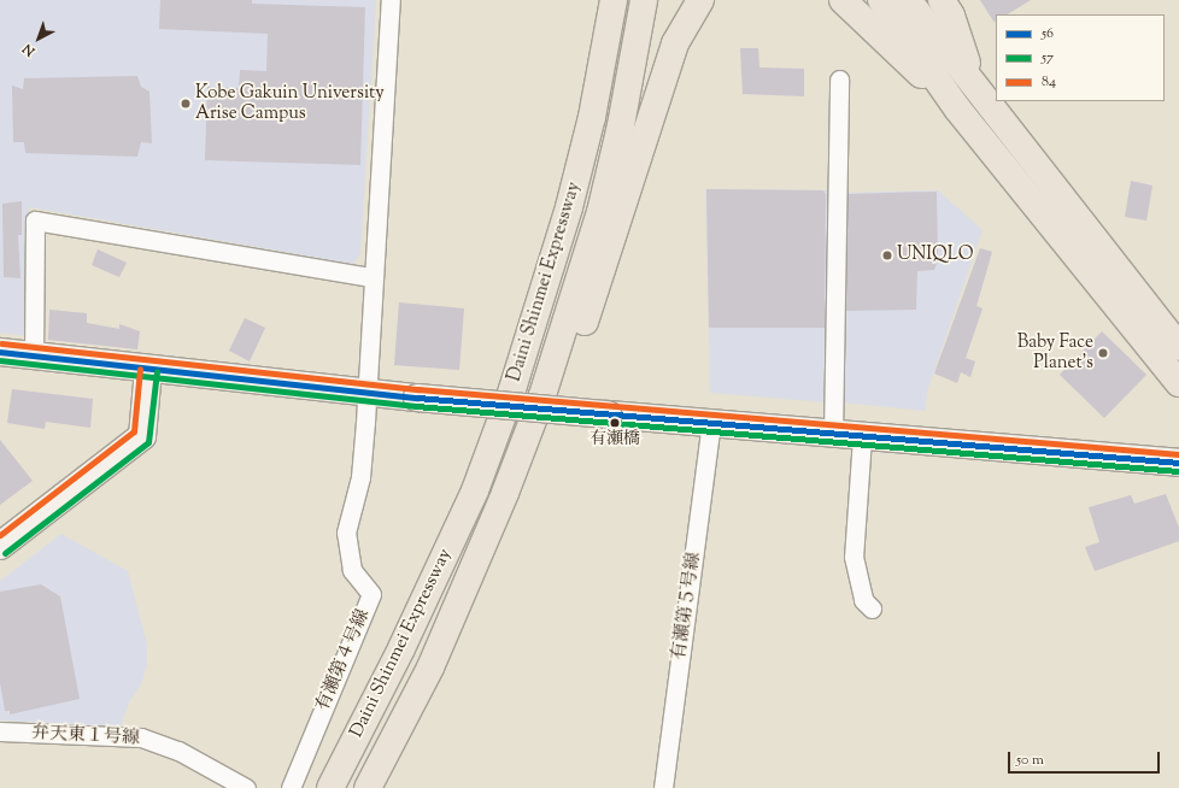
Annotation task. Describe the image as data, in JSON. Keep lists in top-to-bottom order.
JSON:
{
  "streets": {
    "highway": ["Daini Shinmei Expressway"],
    "street": ["有瀬第５号線", "有瀬第４号線", "弁天東１号線"]
  },
  "places": [
    "Kobe Gakuin University Arise Campus",
    "UNIQLO",
    "Baby Face Planet's",
    "有瀬橋"
  ],
  "lines": ["transit line 84", "transit line 56", "transit line 57"],
  "legend": ["56", "57", "84"],
  "scale_bar": "50 m",
  "north": "bottom left"
}
